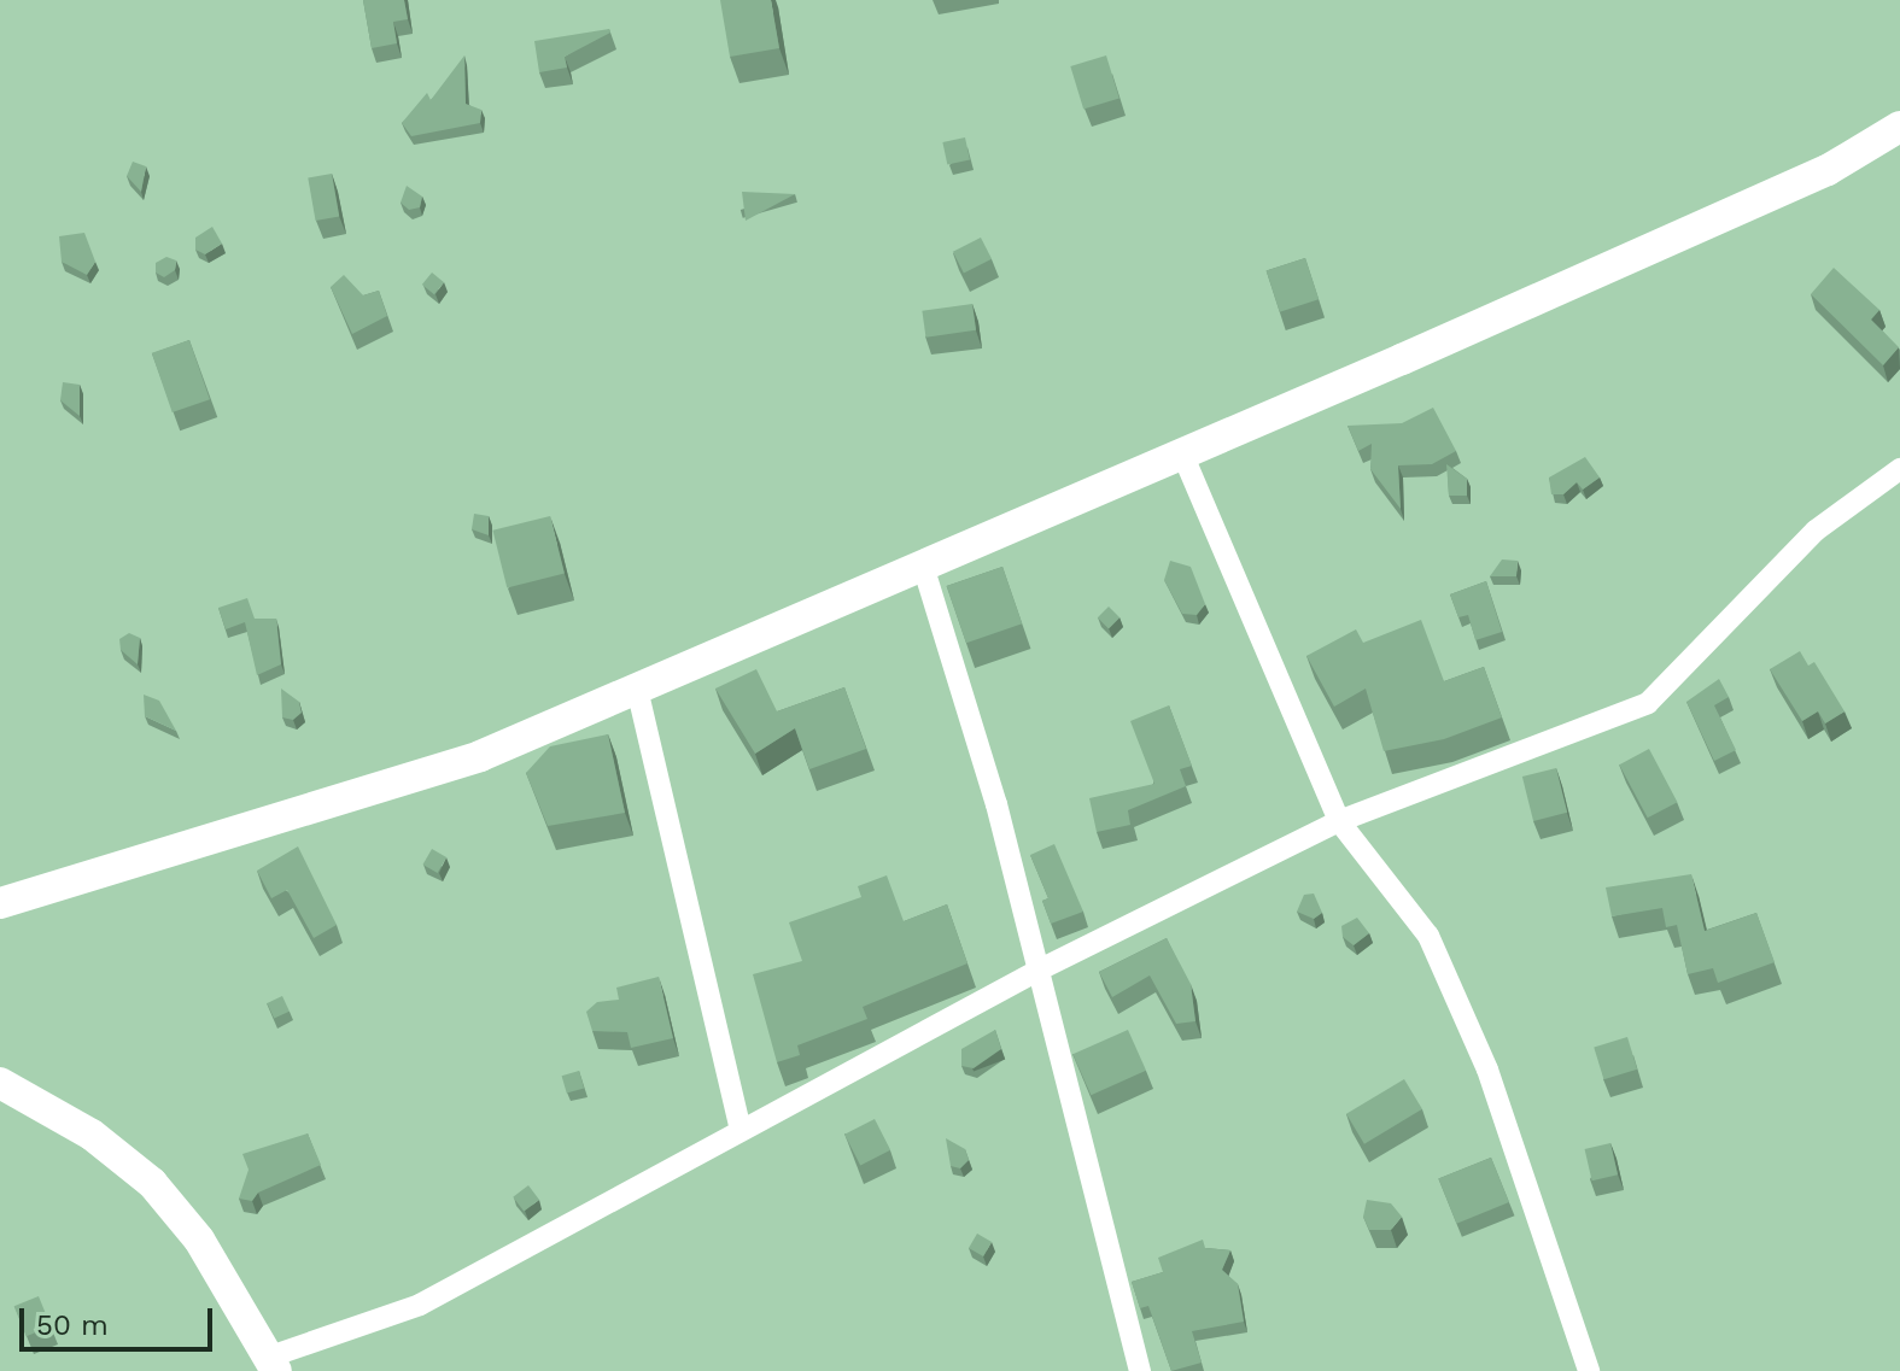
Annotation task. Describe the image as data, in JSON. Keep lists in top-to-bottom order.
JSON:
{
  "scale_bar": "50 m"
}
